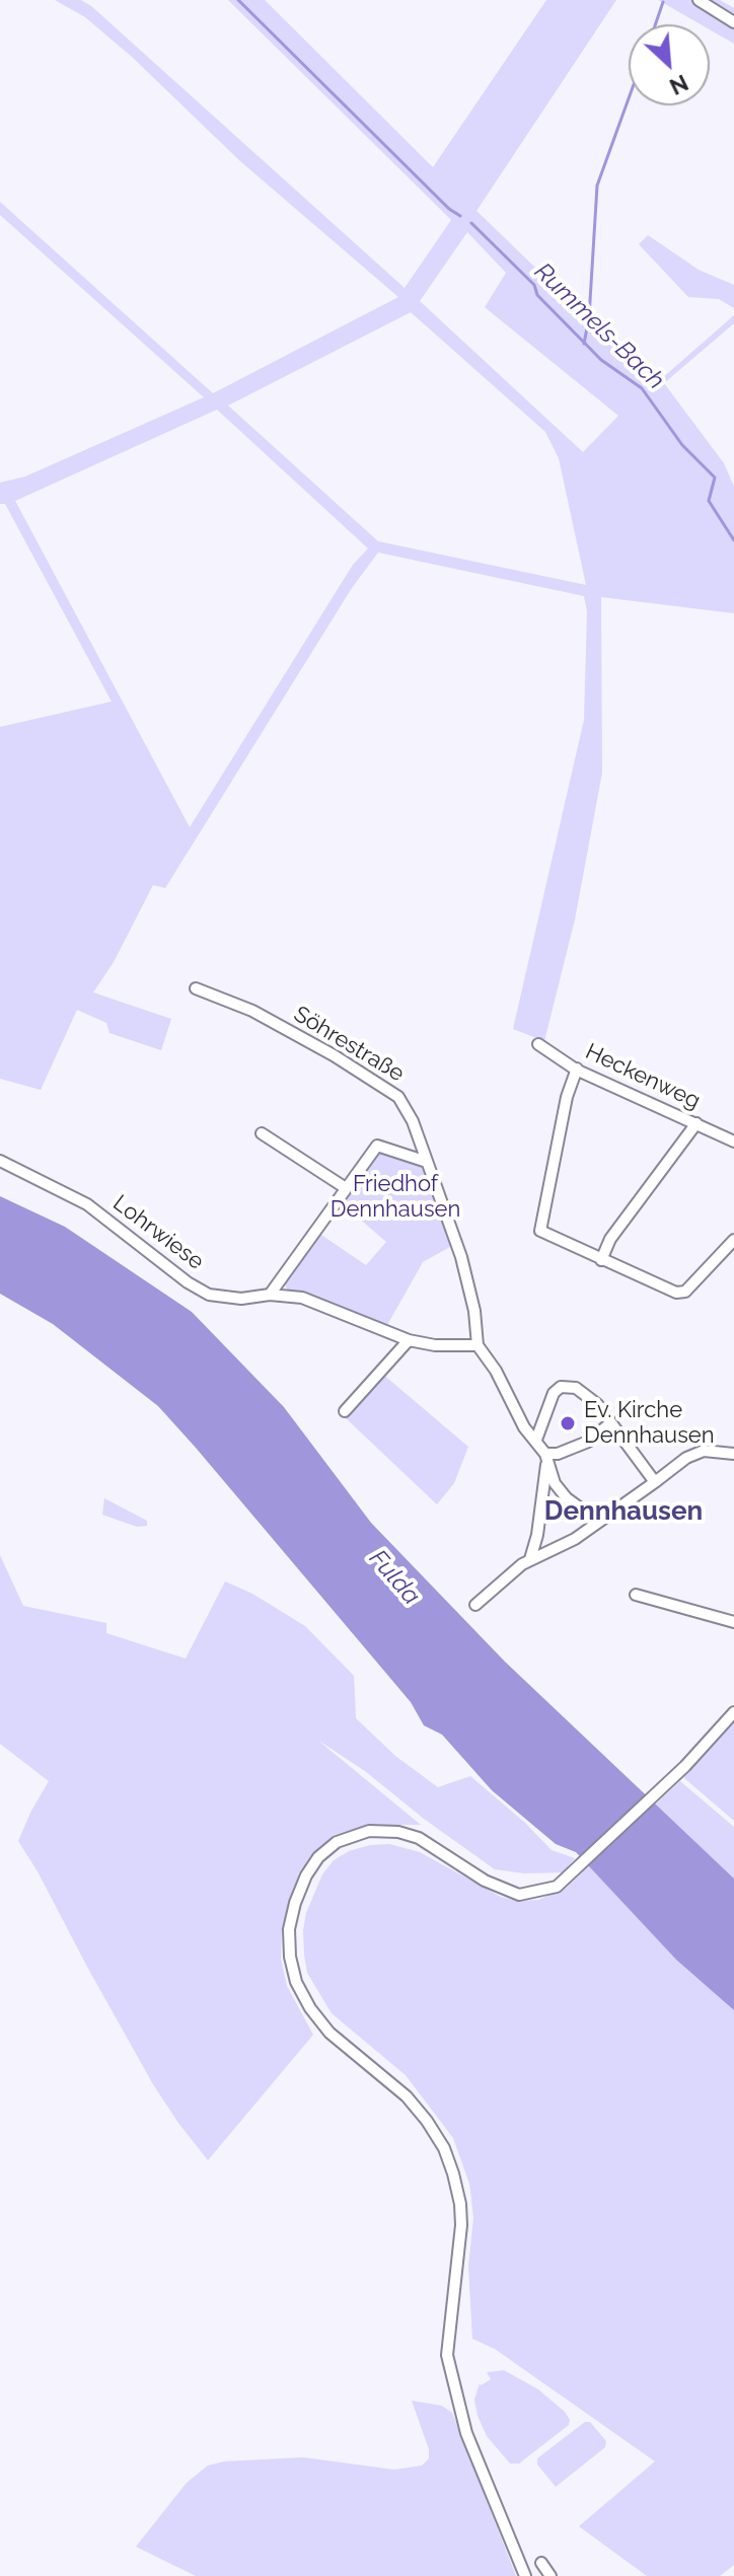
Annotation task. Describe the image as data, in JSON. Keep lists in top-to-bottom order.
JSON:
{
  "streets": {
    "street": ["Söhrestraße", "Heckenweg", "Lohrwiese"]
  },
  "crossings": [
    ["Söhrestraße", "Lohrwiese"]
  ],
  "districts": ["Dennhausen"],
  "water": ["Rummels-Bach", "Fulda"],
  "parks": ["Friedhof Dennhausen"],
  "places": ["Ev. Kirche Dennhausen"],
  "north": "bottom right"
}
